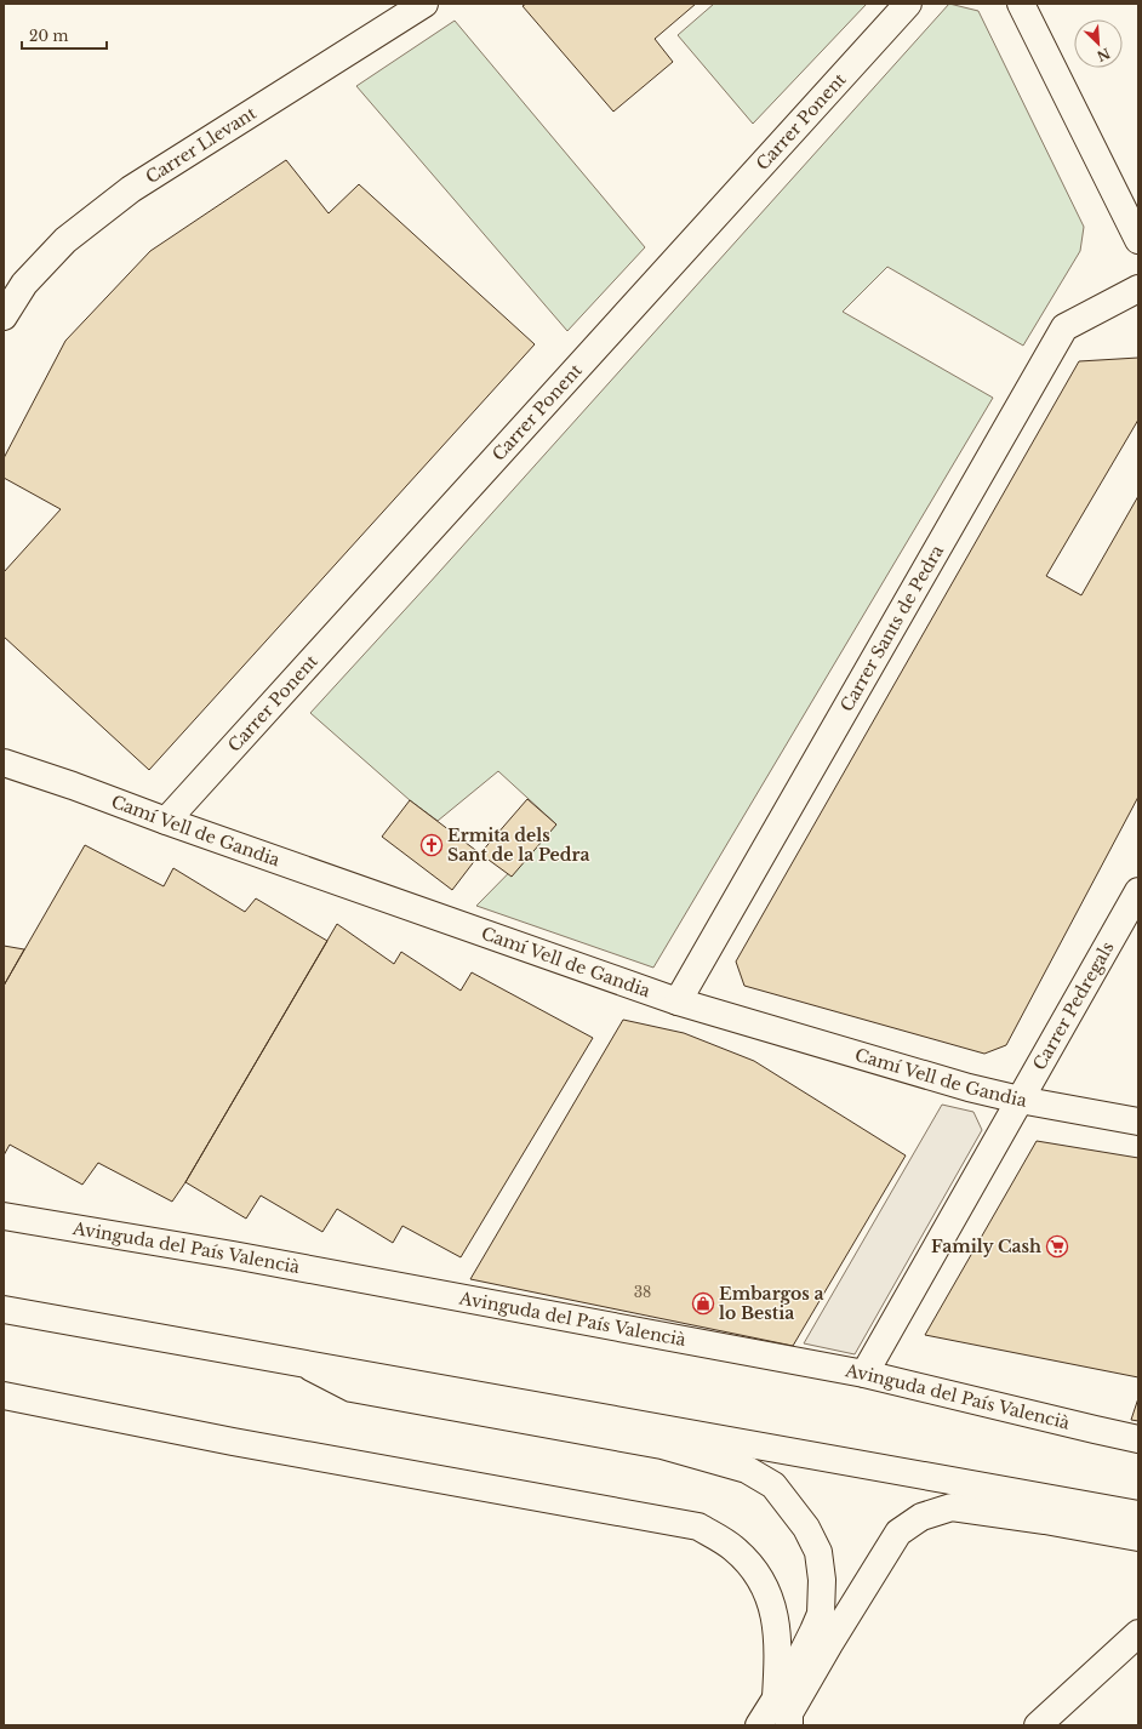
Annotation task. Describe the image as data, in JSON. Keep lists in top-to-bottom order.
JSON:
{
  "streets": {
    "street": [
      "Carrer Ponent",
      "Carrer Llevant",
      "Carrer Sants de Pedra",
      "Camí Vell de Gandia",
      "Carrer Pedregals",
      "Avinguda del País Valencià"
    ]
  },
  "crossings": [
    ["Carrer Ponent", "Camí Vell de Gandia"],
    ["Carrer Sants de Pedra", "Camí Vell de Gandia"],
    ["Camí Vell de Gandia", "Carrer Pedregals"],
    ["Carrer Pedregals", "Avinguda del País Valencià"]
  ],
  "places": {
    "church": ["Ermita dels Sant de la Pedra"],
    "supermarket": ["Family Cash"],
    "shop": ["Embargos a lo Bestia"]
  },
  "house_numbers": ["38"],
  "scale_bar": "20 m",
  "north": "bottom right"
}
